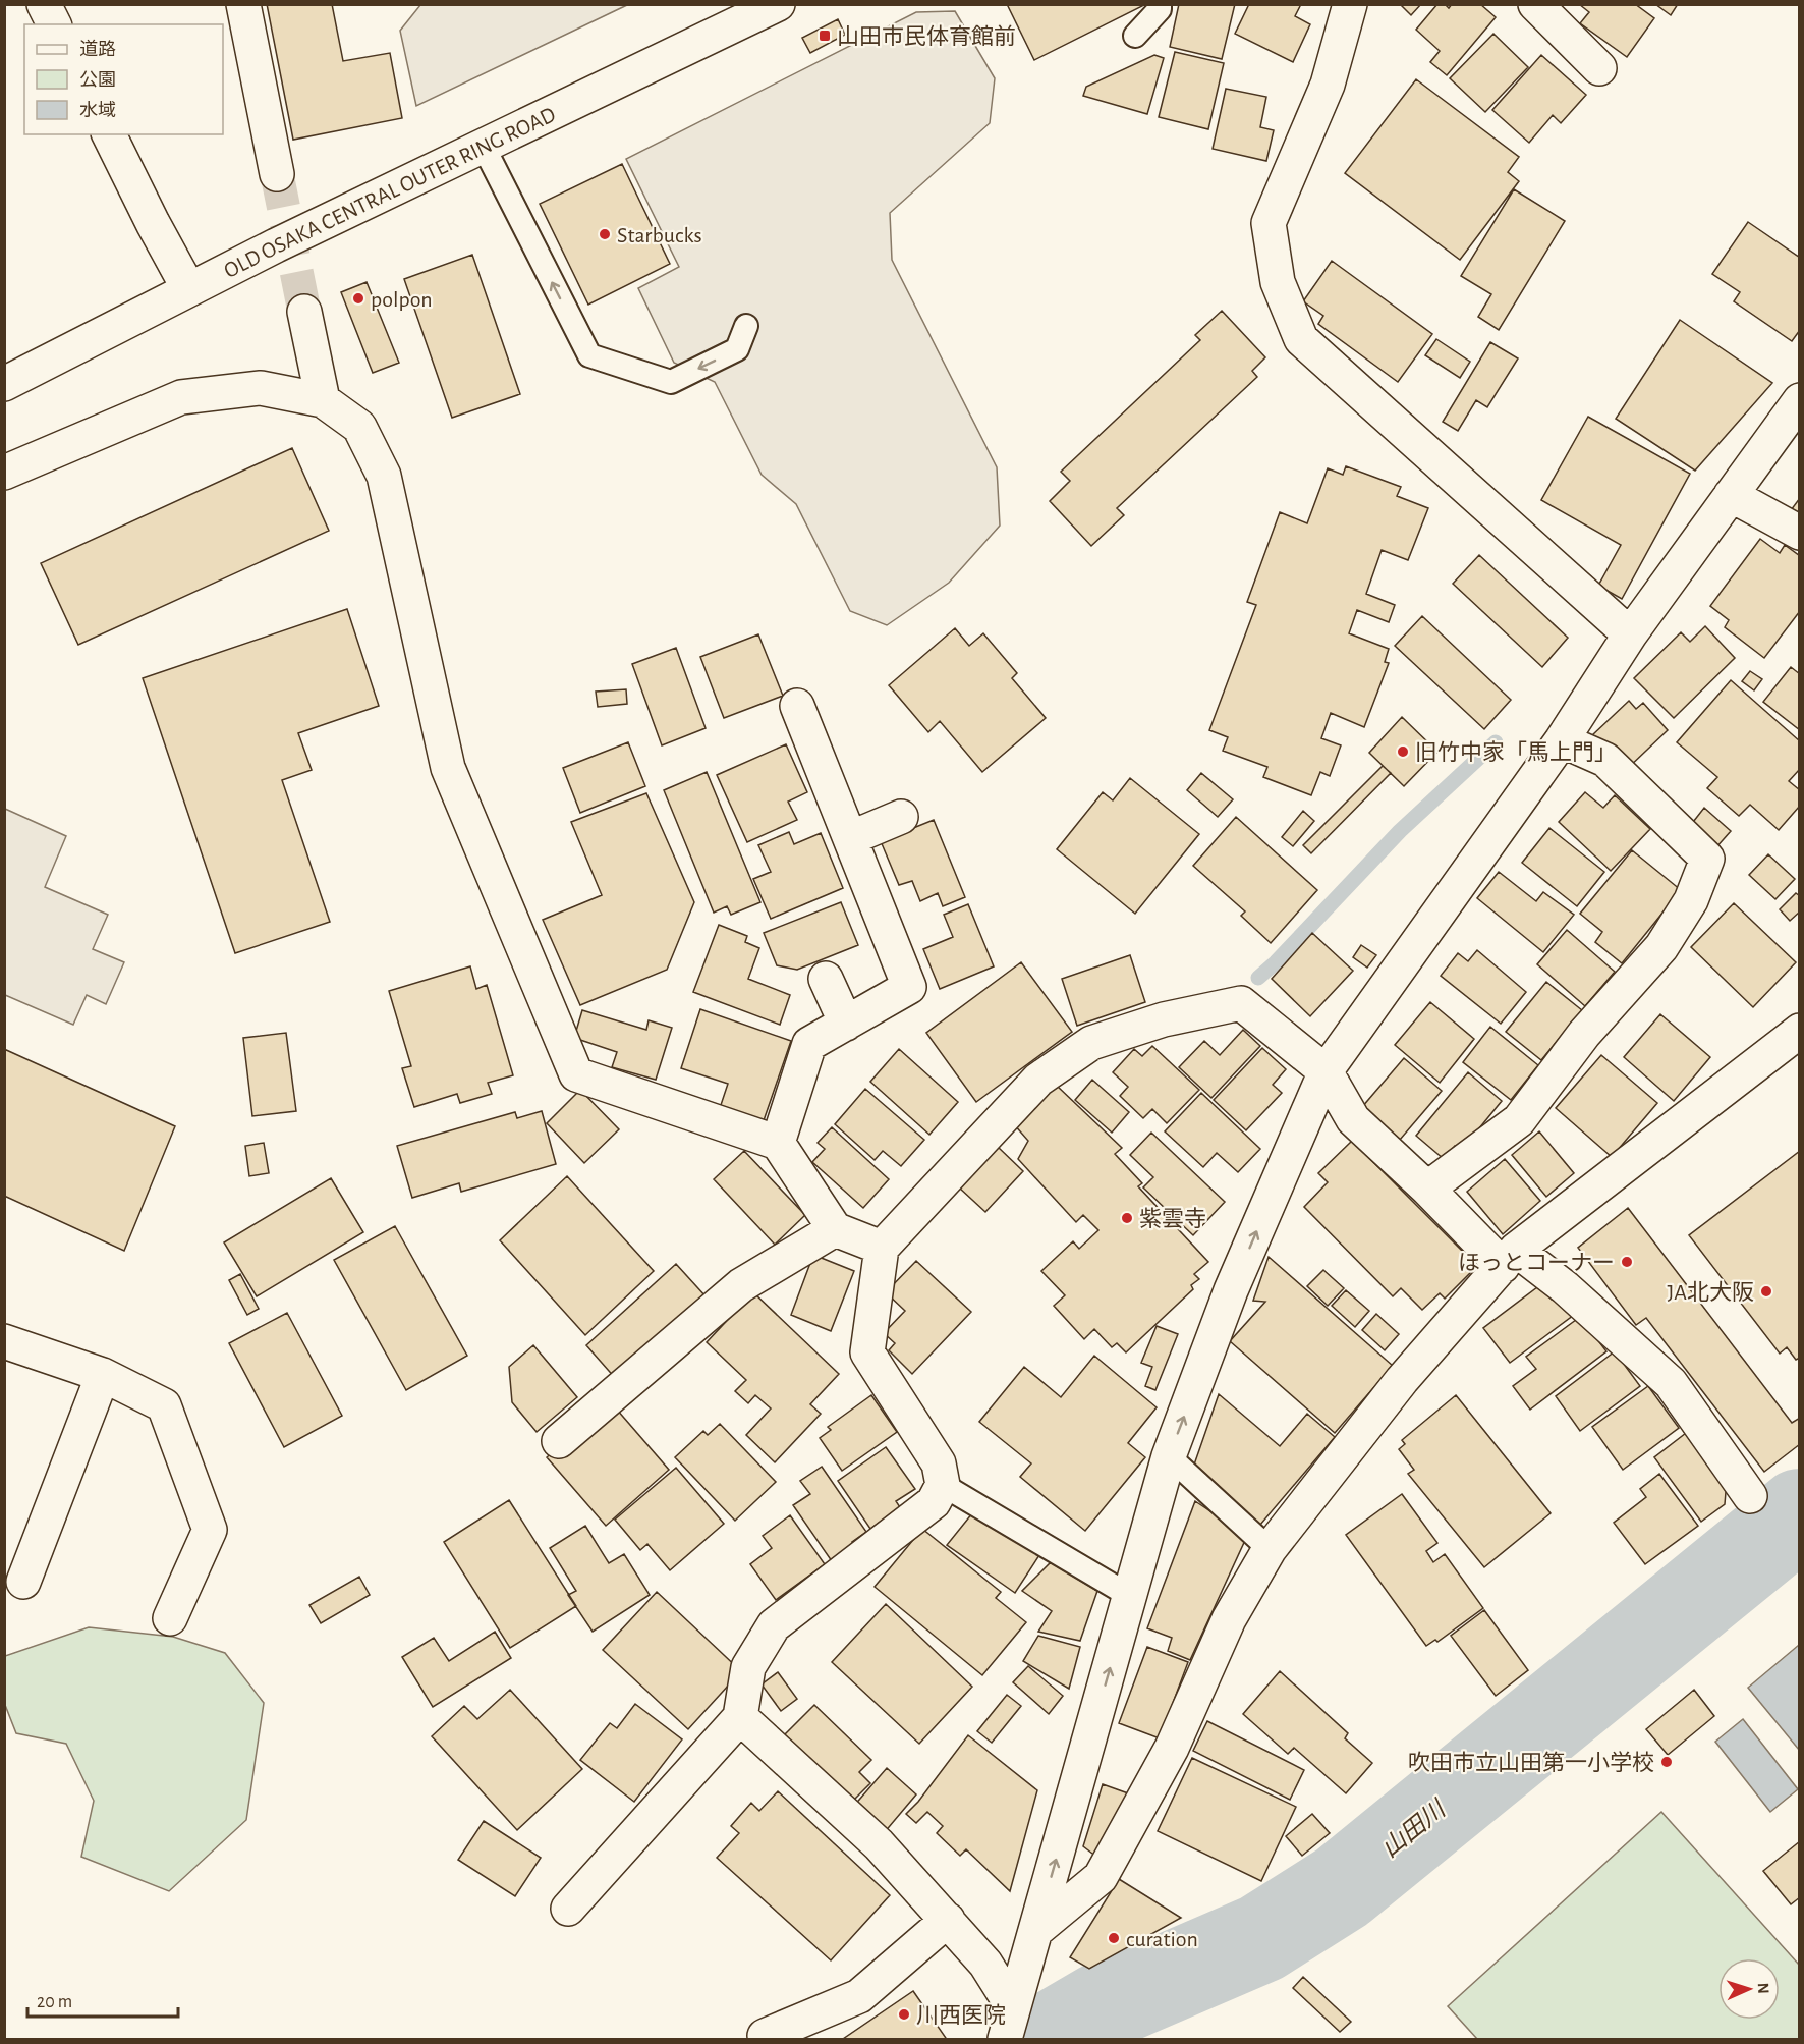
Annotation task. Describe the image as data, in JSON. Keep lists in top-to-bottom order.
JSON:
{
  "streets": {
    "street": ["OLD OSAKA CENTRAL OUTER RING ROAD"]
  },
  "water": ["山田川"],
  "places": {
    "transit": ["山田市民体育館前"],
    "other": [
      "Starbucks",
      "polpon",
      "旧竹中家「馬上門」",
      "紫雲寺",
      "ほっとコーナー",
      "JA北大阪",
      "吹田市立山田第一小学校",
      "curation",
      "川西医院"
    ]
  },
  "legend": ["道路", "公園", "水域"],
  "scale_bar": "20 m",
  "north": "right"
}
